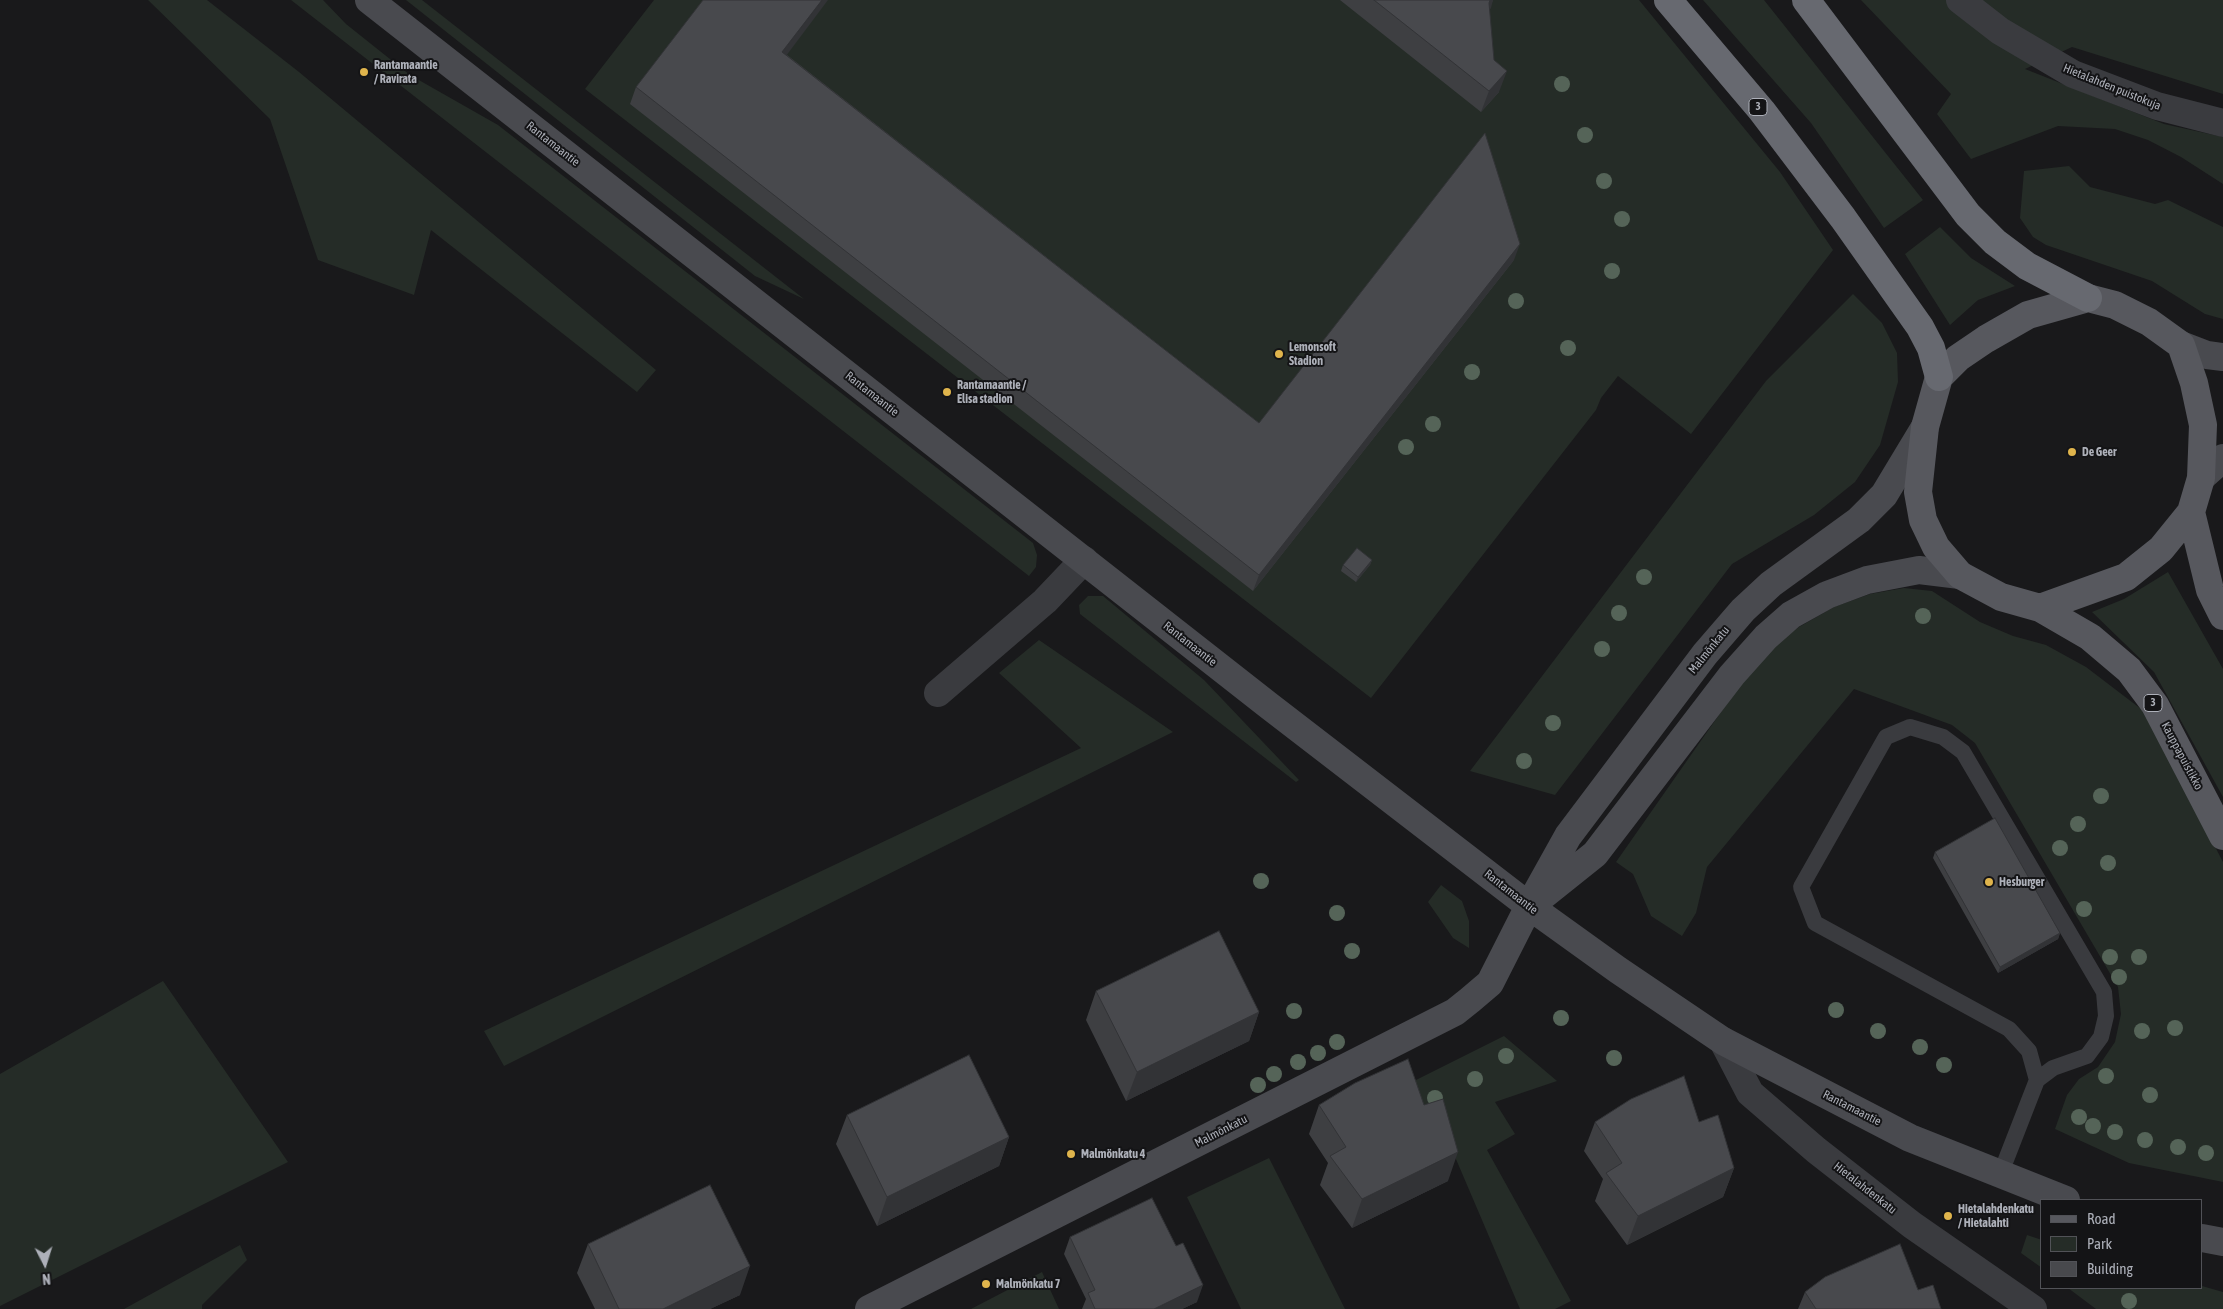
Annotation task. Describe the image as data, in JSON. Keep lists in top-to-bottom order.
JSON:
{
  "streets": {
    "highway": ["3"],
    "main road": ["Rantamaantie", "Malmönkatu", "Kauppapuistikko"],
    "street": ["Hietalahden puistokuja", "Hietalahdenkatu"]
  },
  "crossings": [
    ["3", "Malmönkatu"],
    ["3", "Kauppapuistikko"],
    ["Rantamaantie", "Malmönkatu"],
    ["Rantamaantie", "Hietalahdenkatu"]
  ],
  "places": [
    "Rantamaantie / Ravirata",
    "Lemonsoft Stadion",
    "Rantamaantie / Elisa stadion",
    "De Geer",
    "Hesburger",
    "Malmönkatu 4",
    "Hietalahdenkatu / Hietalahti",
    "Malmönkatu 7"
  ],
  "legend": ["Road", "Park", "Building"],
  "north": "bottom"
}
